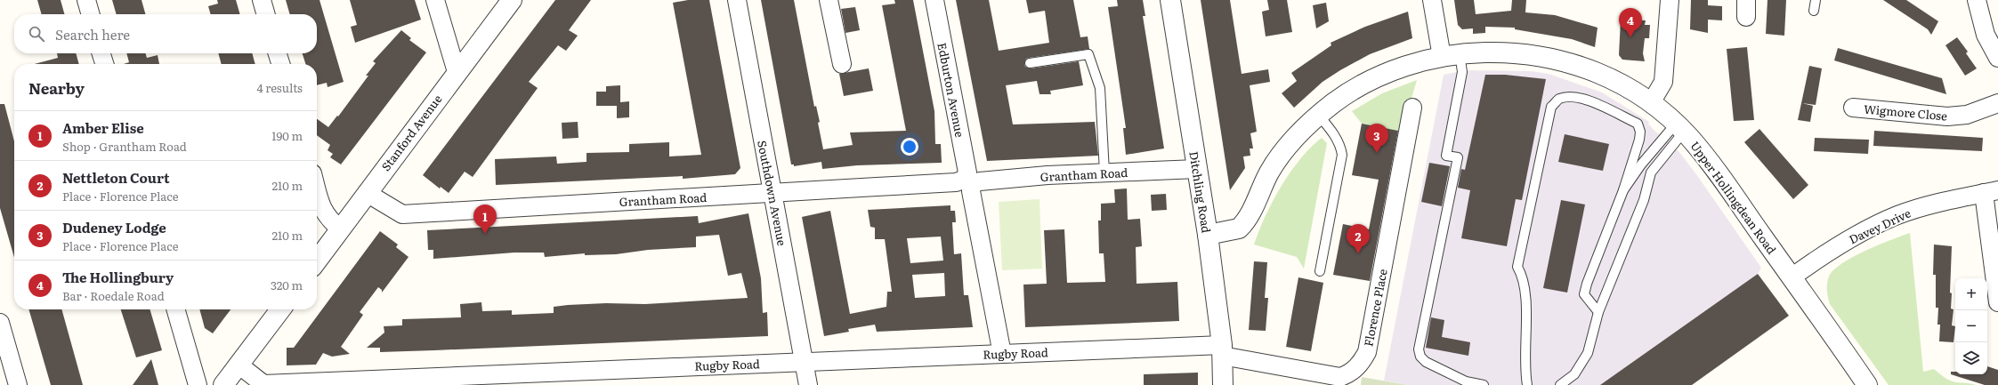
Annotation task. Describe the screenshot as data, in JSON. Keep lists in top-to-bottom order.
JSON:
{
  "streets": {
    "street": [
      "Edburton Avenue",
      "Wigmore Close",
      "Stanford Avenue",
      "Grantham Road",
      "Ditchling Road",
      "Southdown Avenue",
      "Upper Hollingdean Road",
      "Davey Drive",
      "Florence Place",
      "Rugby Road"
    ]
  },
  "crossings": [
    ["Edburton Avenue", "Grantham Road"],
    ["Edburton Avenue", "Rugby Road"],
    ["Stanford Avenue", "Grantham Road"],
    ["Grantham Road", "Ditchling Road"],
    ["Grantham Road", "Southdown Avenue"],
    ["Ditchling Road", "Upper Hollingdean Road"],
    ["Ditchling Road", "Florence Place"],
    ["Ditchling Road", "Rugby Road"],
    ["Southdown Avenue", "Rugby Road"],
    ["Upper Hollingdean Road", "Davey Drive"],
    ["Florence Place", "Rugby Road"]
  ],
  "page": {
    "pins": [
      "4",
      "3",
      "1",
      "2"
    ],
    "search": "Search here",
    "heading": ["Nearby", "4 results"],
    "list": [
      {
        "mark": "1",
        "name": "Amber Elise",
        "note": "Shop · Grantham Road",
        "value": "190 m"
      },
      {
        "mark": "2",
        "name": "Nettleton Court",
        "note": "Place · Florence Place",
        "value": "210 m"
      },
      {
        "mark": "3",
        "name": "Dudeney Lodge",
        "note": "Place · Florence Place",
        "value": "210 m"
      },
      {
        "mark": "4",
        "name": "The Hollingbury",
        "note": "Bar · Roedale Road",
        "value": "320 m"
      }
    ],
    "map_buttons": ["+", "−"]
  }
}
